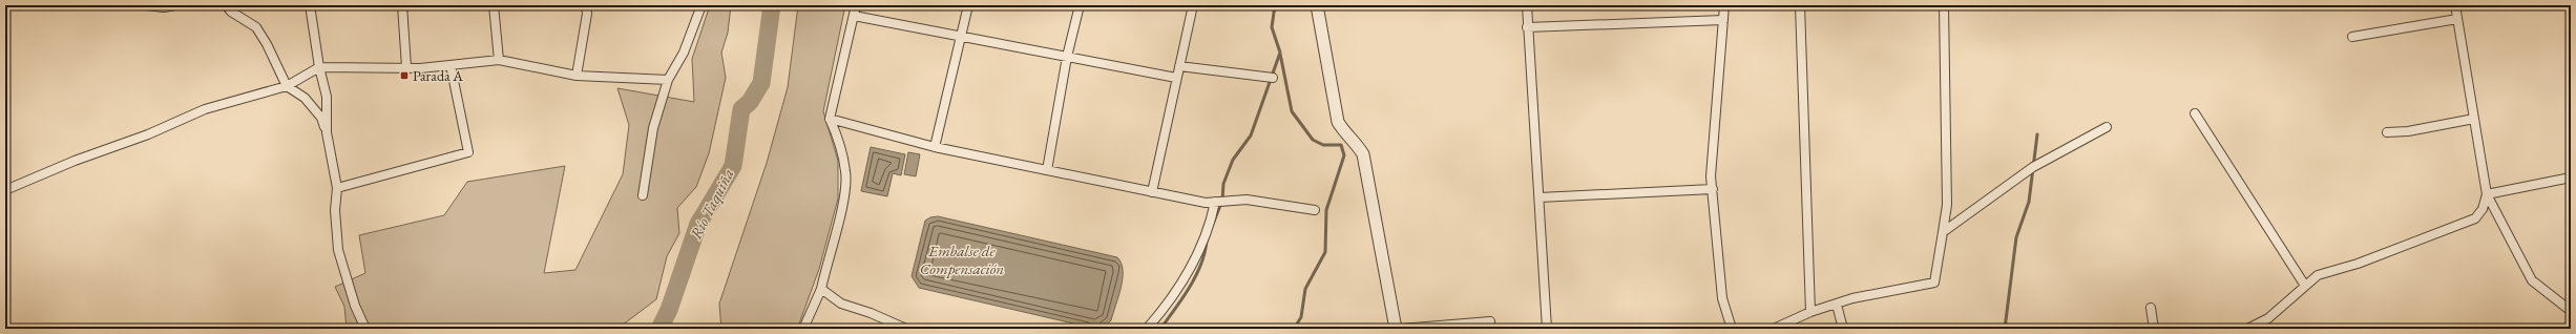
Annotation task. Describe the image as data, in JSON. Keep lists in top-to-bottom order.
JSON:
{
  "water": ["Río Taquiña", "Embalse de Compensación"],
  "places": {
    "transit": ["Parada A"]
  }
}
